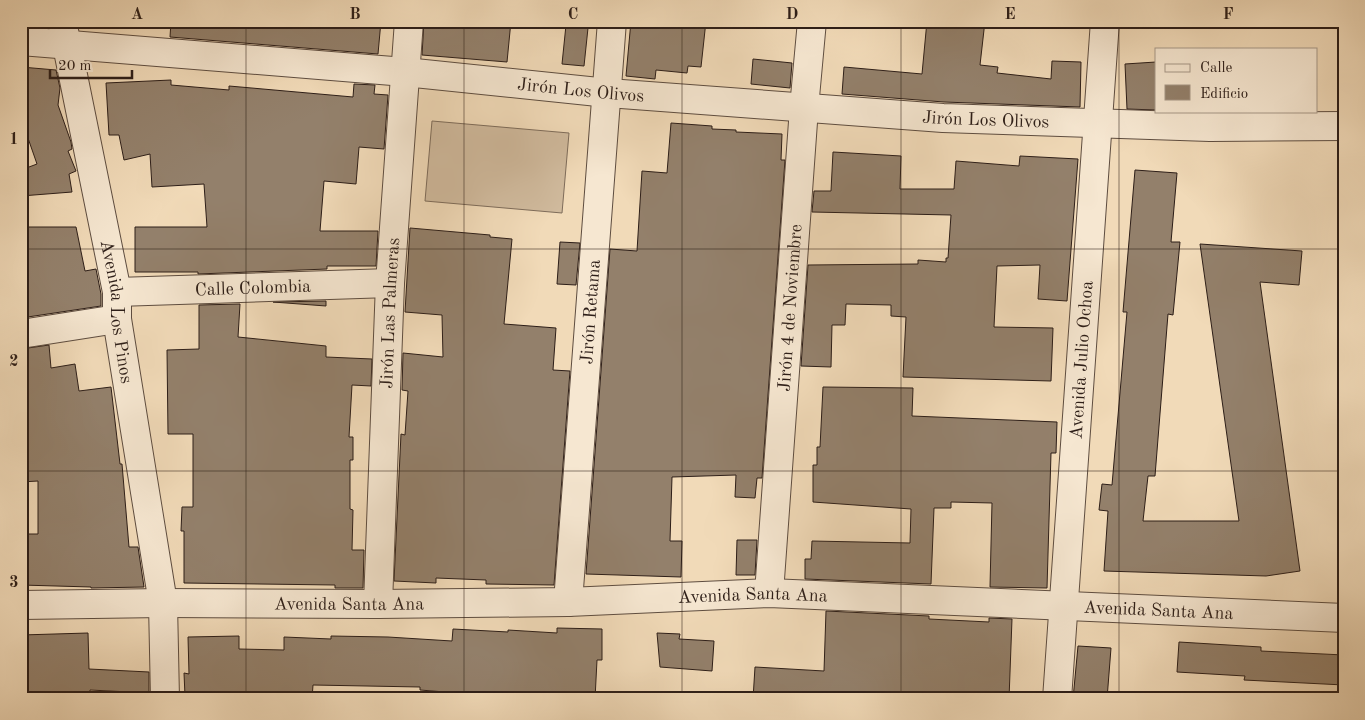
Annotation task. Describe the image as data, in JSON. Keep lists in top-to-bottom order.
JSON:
{
  "streets": {
    "street": [
      "Jirón Los Olivos",
      "Calle Colombia",
      "Jirón 4 de Noviembre",
      "Avenida Los Pinos",
      "Jirón Las Palmeras",
      "Jirón Retama",
      "Avenida Julio Ochoa",
      "Avenida Santa Ana"
    ]
  },
  "crossings": [
    ["Jirón Los Olivos", "Jirón 4 de Noviembre"],
    ["Jirón Los Olivos", "Avenida Los Pinos"],
    ["Jirón Los Olivos", "Jirón Las Palmeras"],
    ["Jirón Los Olivos", "Jirón Retama"],
    ["Jirón Los Olivos", "Avenida Julio Ochoa"],
    ["Calle Colombia", "Avenida Los Pinos"],
    ["Calle Colombia", "Jirón Las Palmeras"],
    ["Jirón 4 de Noviembre", "Avenida Santa Ana"],
    ["Avenida Los Pinos", "Avenida Santa Ana"],
    ["Jirón Las Palmeras", "Avenida Santa Ana"],
    ["Jirón Retama", "Avenida Santa Ana"],
    ["Avenida Julio Ochoa", "Avenida Santa Ana"]
  ],
  "legend": ["Calle", "Edificio"],
  "scale_bar": "20 m",
  "grid": {
    "columns": [
      "A",
      "B",
      "C",
      "D",
      "E",
      "F"
    ],
    "rows": ["1", "2", "3"]
  }
}
